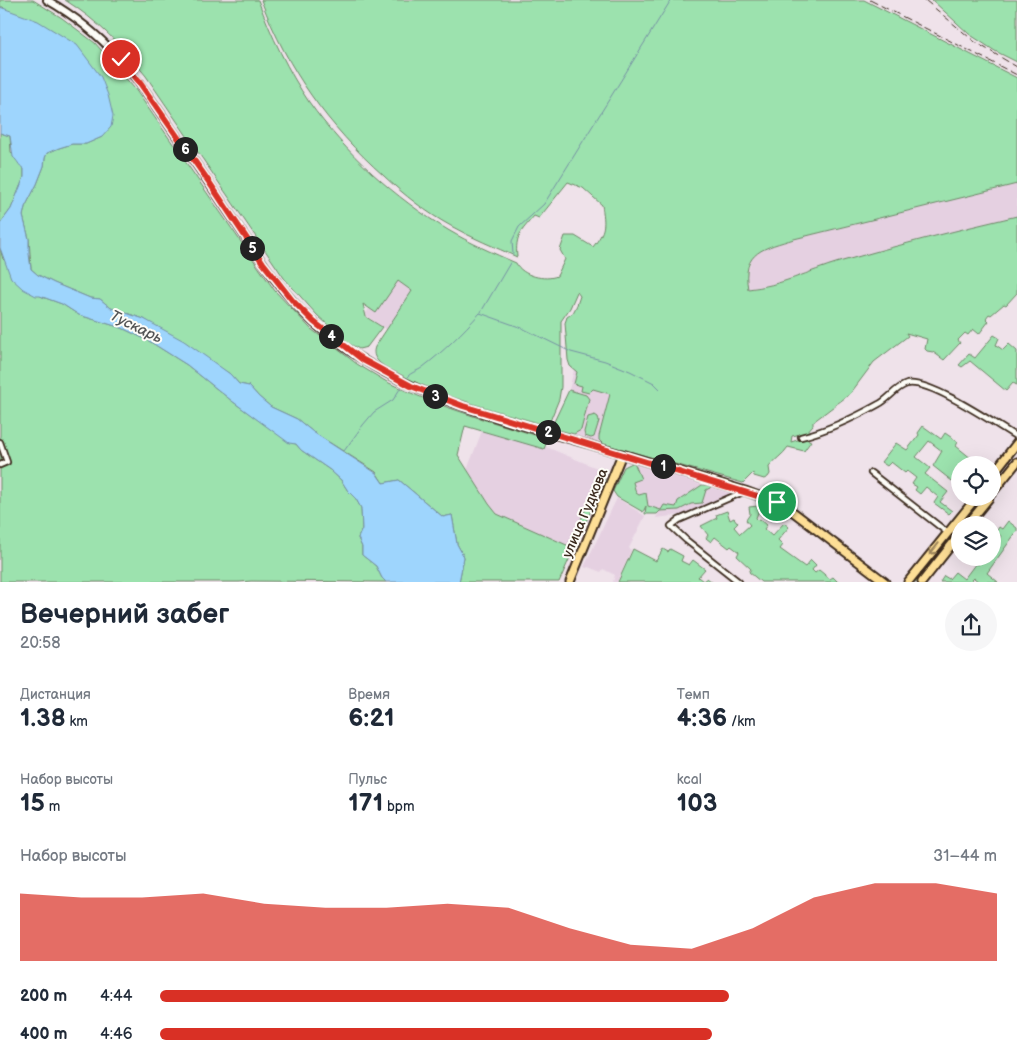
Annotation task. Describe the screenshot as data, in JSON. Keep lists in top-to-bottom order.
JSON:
{
  "streets": {
    "main road": ["улица Гудкова"]
  },
  "water": ["Тускарь"],
  "page": {
    "pins": [
      "6",
      "5",
      "4",
      "3",
      "2",
      "1"
    ],
    "heading": ["Вечерний забег", "20:58"],
    "stats": [
      ["Дистанция", "1.38 km"],
      ["Время", "6:21"],
      ["Темп", "4:36 /km"],
      ["Набор высоты", "15 m"],
      ["Пульс", "171 bpm"],
      ["kcal", "103"]
    ],
    "chart": ["Набор высоты", "31–44 m"],
    "list": [
      {
        "name": "200 m",
        "note": "4:44"
      },
      {
        "name": "400 m",
        "note": "4:46"
      }
    ]
  }
}
